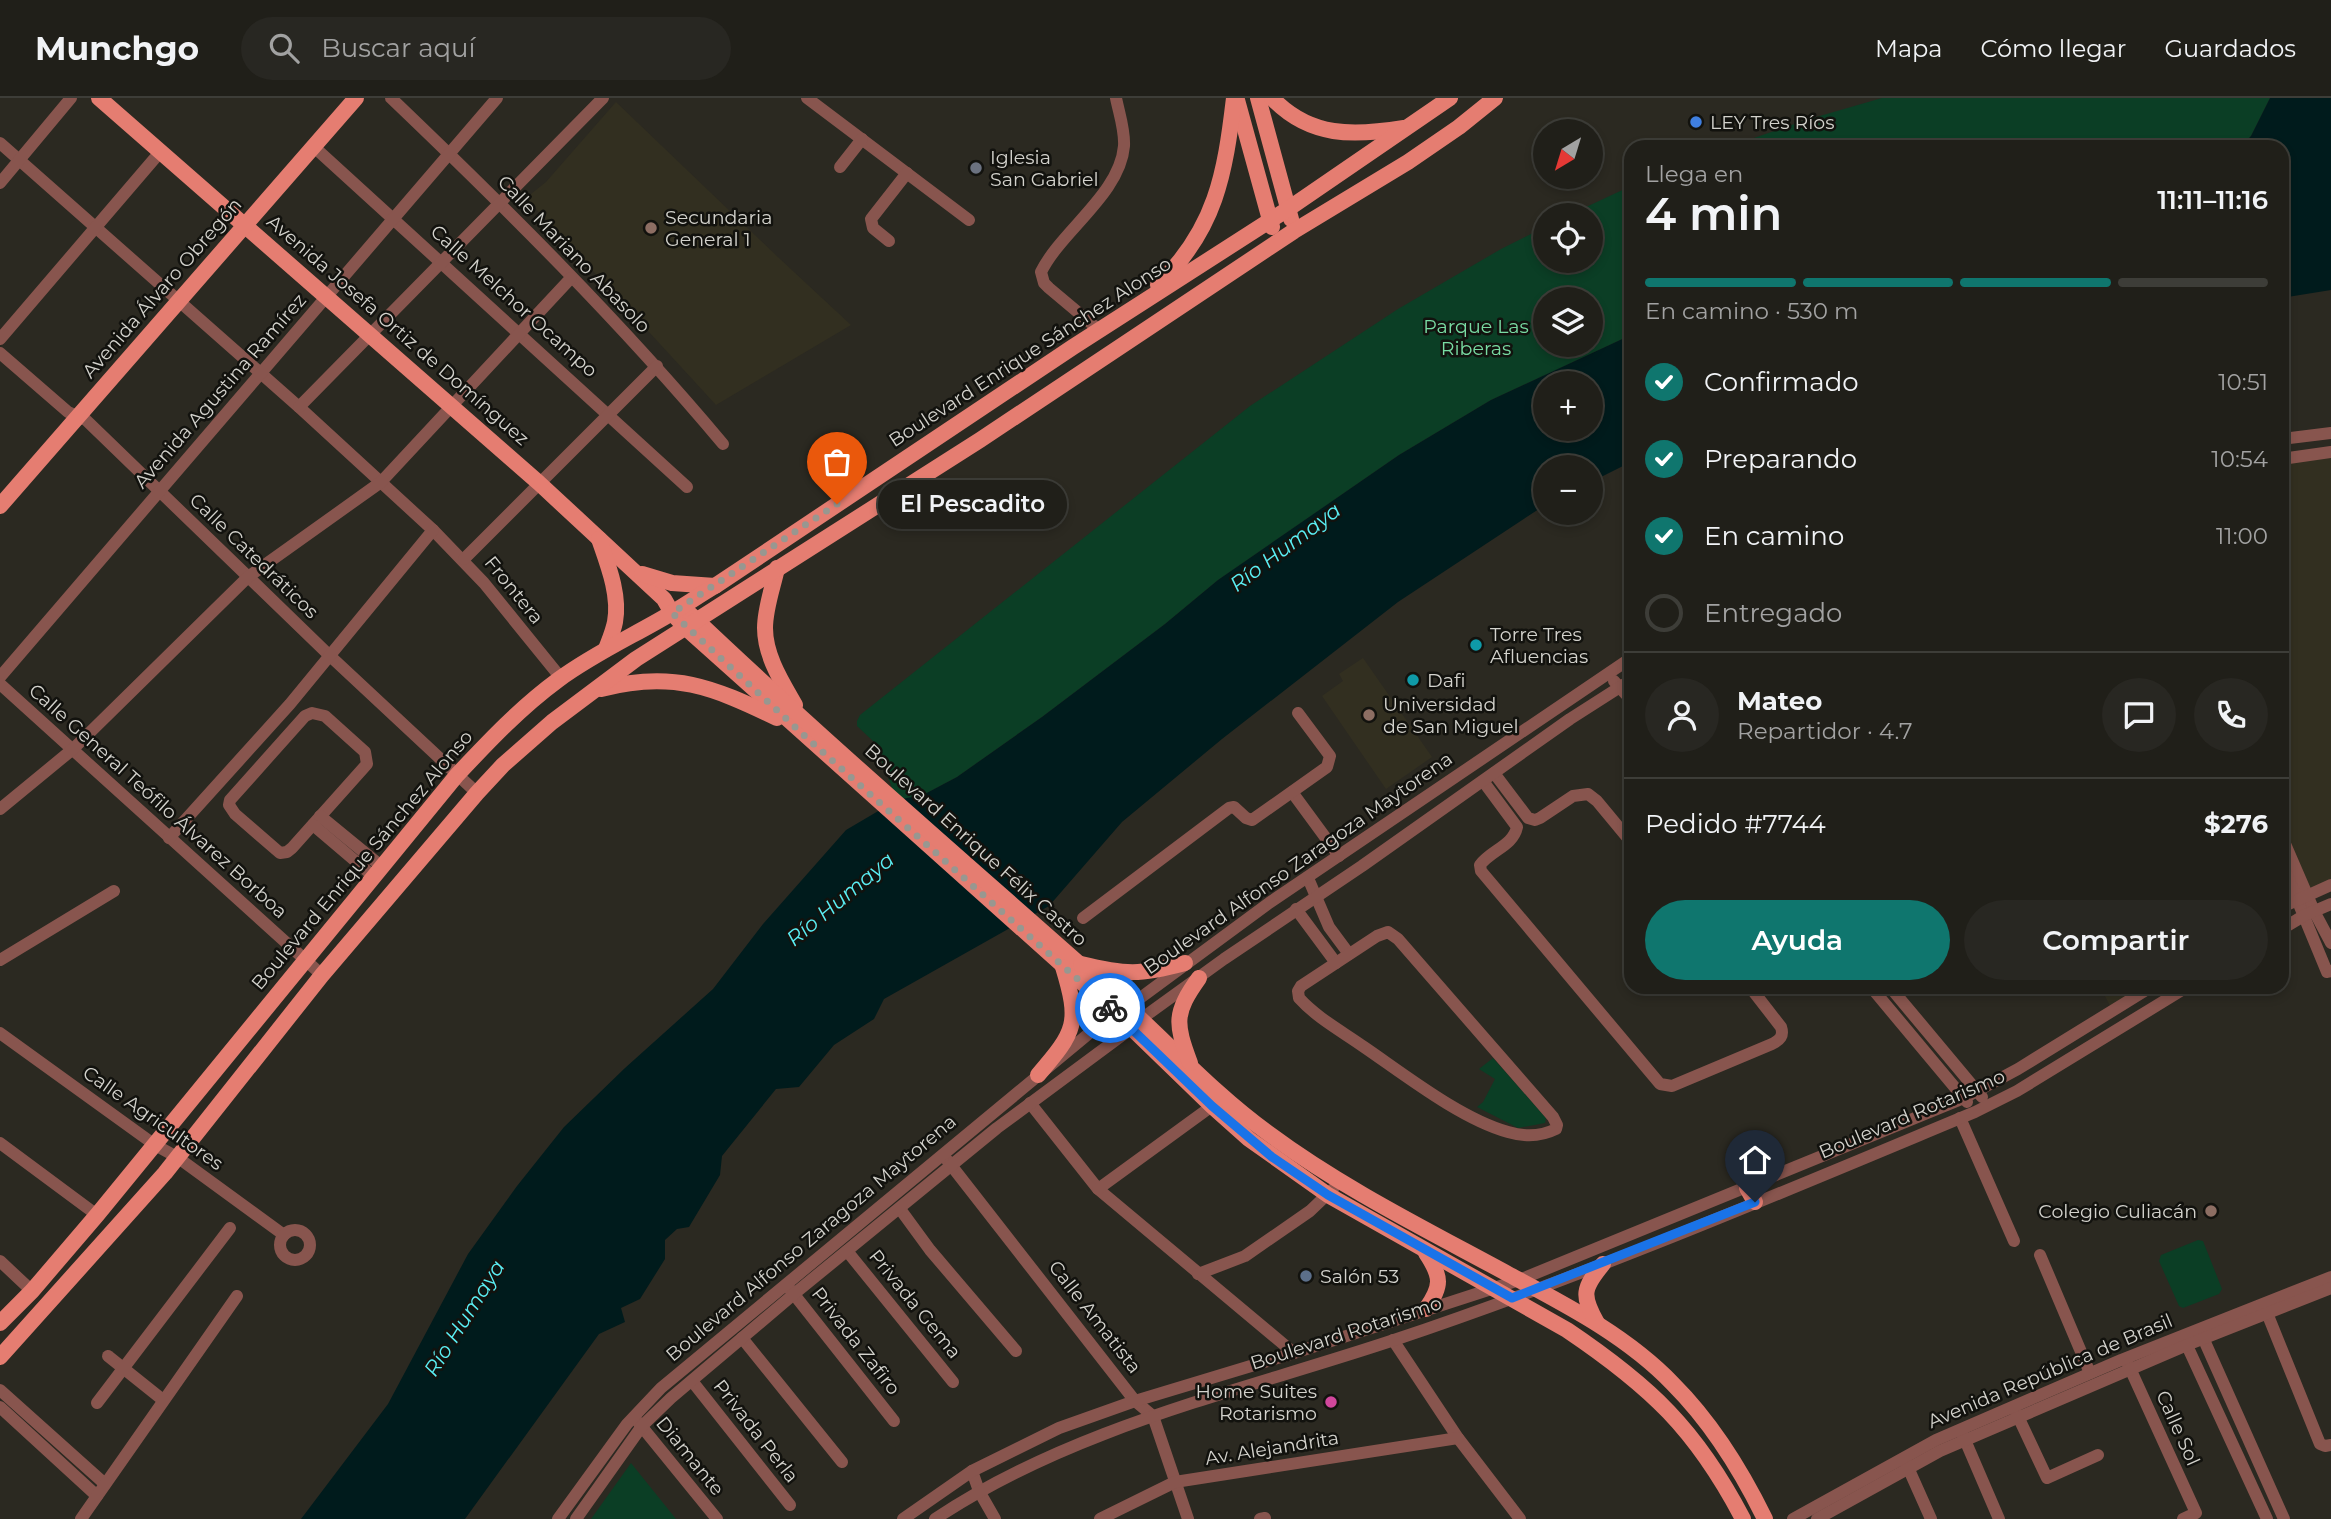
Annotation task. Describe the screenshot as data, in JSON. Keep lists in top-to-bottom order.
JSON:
{
  "streets": {
    "main road": [
      "Avenida Álvaro Obregón",
      "Avenida Josefa Ortiz de Domínguez",
      "Boulevard Enrique Sánchez Alonso",
      "Boulevard Enrique Félix Castro"
    ],
    "street": [
      "Calle Mariano Abasolo",
      "Calle Melchor Ocampo",
      "Avenida Agustina Ramírez",
      "Calle Catedráticos",
      "Frontera",
      "Calle General Teófilo Álvarez Borboa",
      "Boulevard Alfonso Zaragoza Maytorena",
      "Boulevard Rotarismo",
      "Calle Agricultores",
      "Privada Gema",
      "Calle Amatista",
      "Privada Zafiro",
      "Avenida República de Brasil",
      "Calle Sol",
      "Privada Perla",
      "Av. Alejandrita",
      "Diamante"
    ]
  },
  "crossings": [
    ["Calle Mariano Abasolo", "Avenida Agustina Ramírez"],
    ["Avenida Álvaro Obregón", "Calle Melchor Ocampo"],
    ["Avenida Álvaro Obregón", "Avenida Josefa Ortiz de Domínguez"],
    ["Avenida Álvaro Obregón", "Calle Catedráticos"],
    ["Avenida Álvaro Obregón", "Frontera"],
    ["Calle Melchor Ocampo", "Avenida Agustina Ramírez"],
    ["Avenida Josefa Ortiz de Domínguez", "Boulevard Enrique Sánchez Alonso"],
    ["Avenida Josefa Ortiz de Domínguez", "Avenida Agustina Ramírez"],
    ["Avenida Josefa Ortiz de Domínguez", "Boulevard Enrique Félix Castro"],
    ["Boulevard Enrique Sánchez Alonso", "Calle Catedráticos"],
    ["Boulevard Enrique Sánchez Alonso", "Frontera"],
    ["Boulevard Enrique Sánchez Alonso", "Calle General Teófilo Álvarez Borboa"],
    ["Boulevard Enrique Sánchez Alonso", "Boulevard Enrique Félix Castro"],
    ["Boulevard Enrique Sánchez Alonso", "Calle Agricultores"],
    ["Avenida Agustina Ramírez", "Calle Catedráticos"],
    ["Avenida Agustina Ramírez", "Frontera"],
    ["Boulevard Enrique Félix Castro", "Boulevard Alfonso Zaragoza Maytorena"],
    ["Boulevard Enrique Félix Castro", "Boulevard Rotarismo"],
    ["Boulevard Alfonso Zaragoza Maytorena", "Privada Gema"],
    ["Boulevard Alfonso Zaragoza Maytorena", "Calle Amatista"],
    ["Boulevard Alfonso Zaragoza Maytorena", "Privada Zafiro"],
    ["Boulevard Alfonso Zaragoza Maytorena", "Privada Perla"],
    ["Boulevard Alfonso Zaragoza Maytorena", "Diamante"],
    ["Boulevard Rotarismo", "Calle Amatista"],
    ["Avenida República de Brasil", "Calle Sol"]
  ],
  "water": ["Río Humaya"],
  "parks": ["Parque Las Riberas"],
  "places": [
    "LEY Tres Ríos",
    "Iglesia San Gabriel",
    "Secundaria General 1",
    "El Pescadito",
    "Torre Tres Afluencias",
    "Dafi",
    "Universidad de San Miguel",
    "Colegio Culiacán",
    "Salón 53",
    "Home Suites Rotarismo"
  ],
  "north": "bottom left",
  "page": {
    "header": "Munchgo",
    "search": "Buscar aquí",
    "nav": ["Mapa", "Cómo llegar", "Guardados"],
    "map_buttons": ["+", "−"],
    "heading": ["4 min", "Llega en", "11:11–11:16"],
    "panel": [
      "Mateo",
      "Repartidor · 4.7",
      "Pedido #7744",
      "$276"
    ],
    "bar": "En camino · 530 m",
    "list": [
      ["Confirmado", "10:51"],
      ["Preparando", "10:54"],
      ["En camino", "11:00"],
      "Entregado"
    ],
    "bubble": "El Pescadito",
    "buttons": ["Ayuda", "Compartir"]
  }
}
